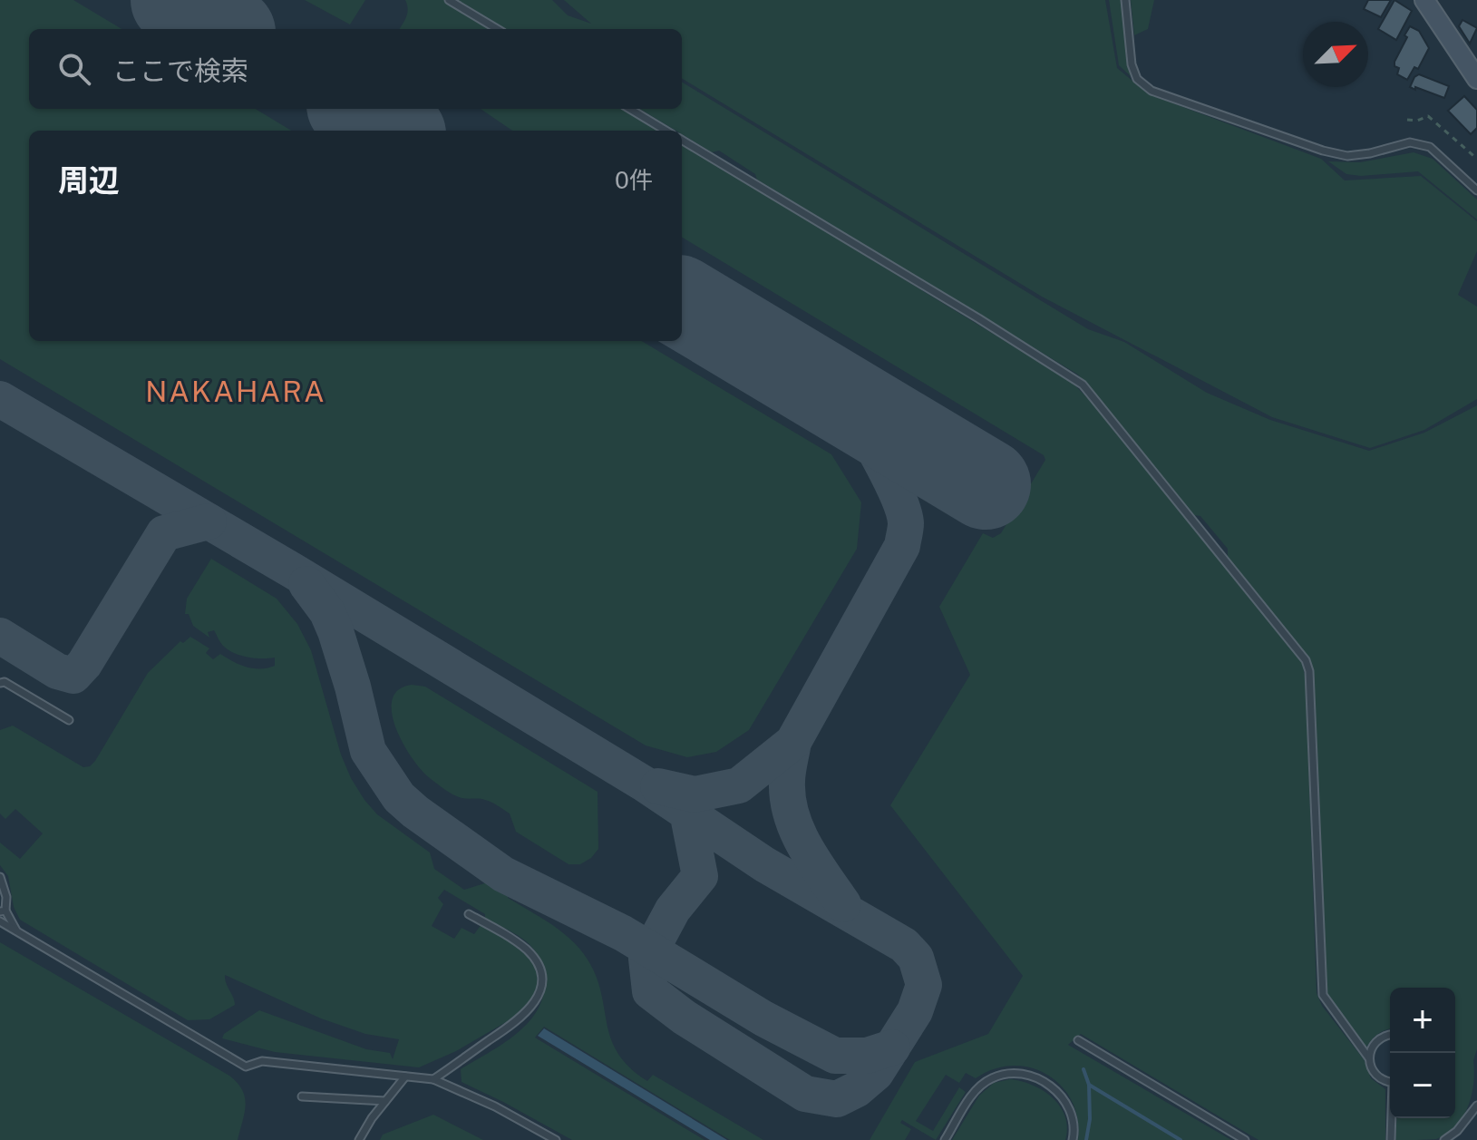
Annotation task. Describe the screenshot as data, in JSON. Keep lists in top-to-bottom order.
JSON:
{
  "districts": ["NAKAHARA"],
  "north": "top right",
  "page": {
    "search": "ここで検索",
    "heading": ["周辺", "0件"],
    "map_buttons": ["+", "−"]
  }
}
